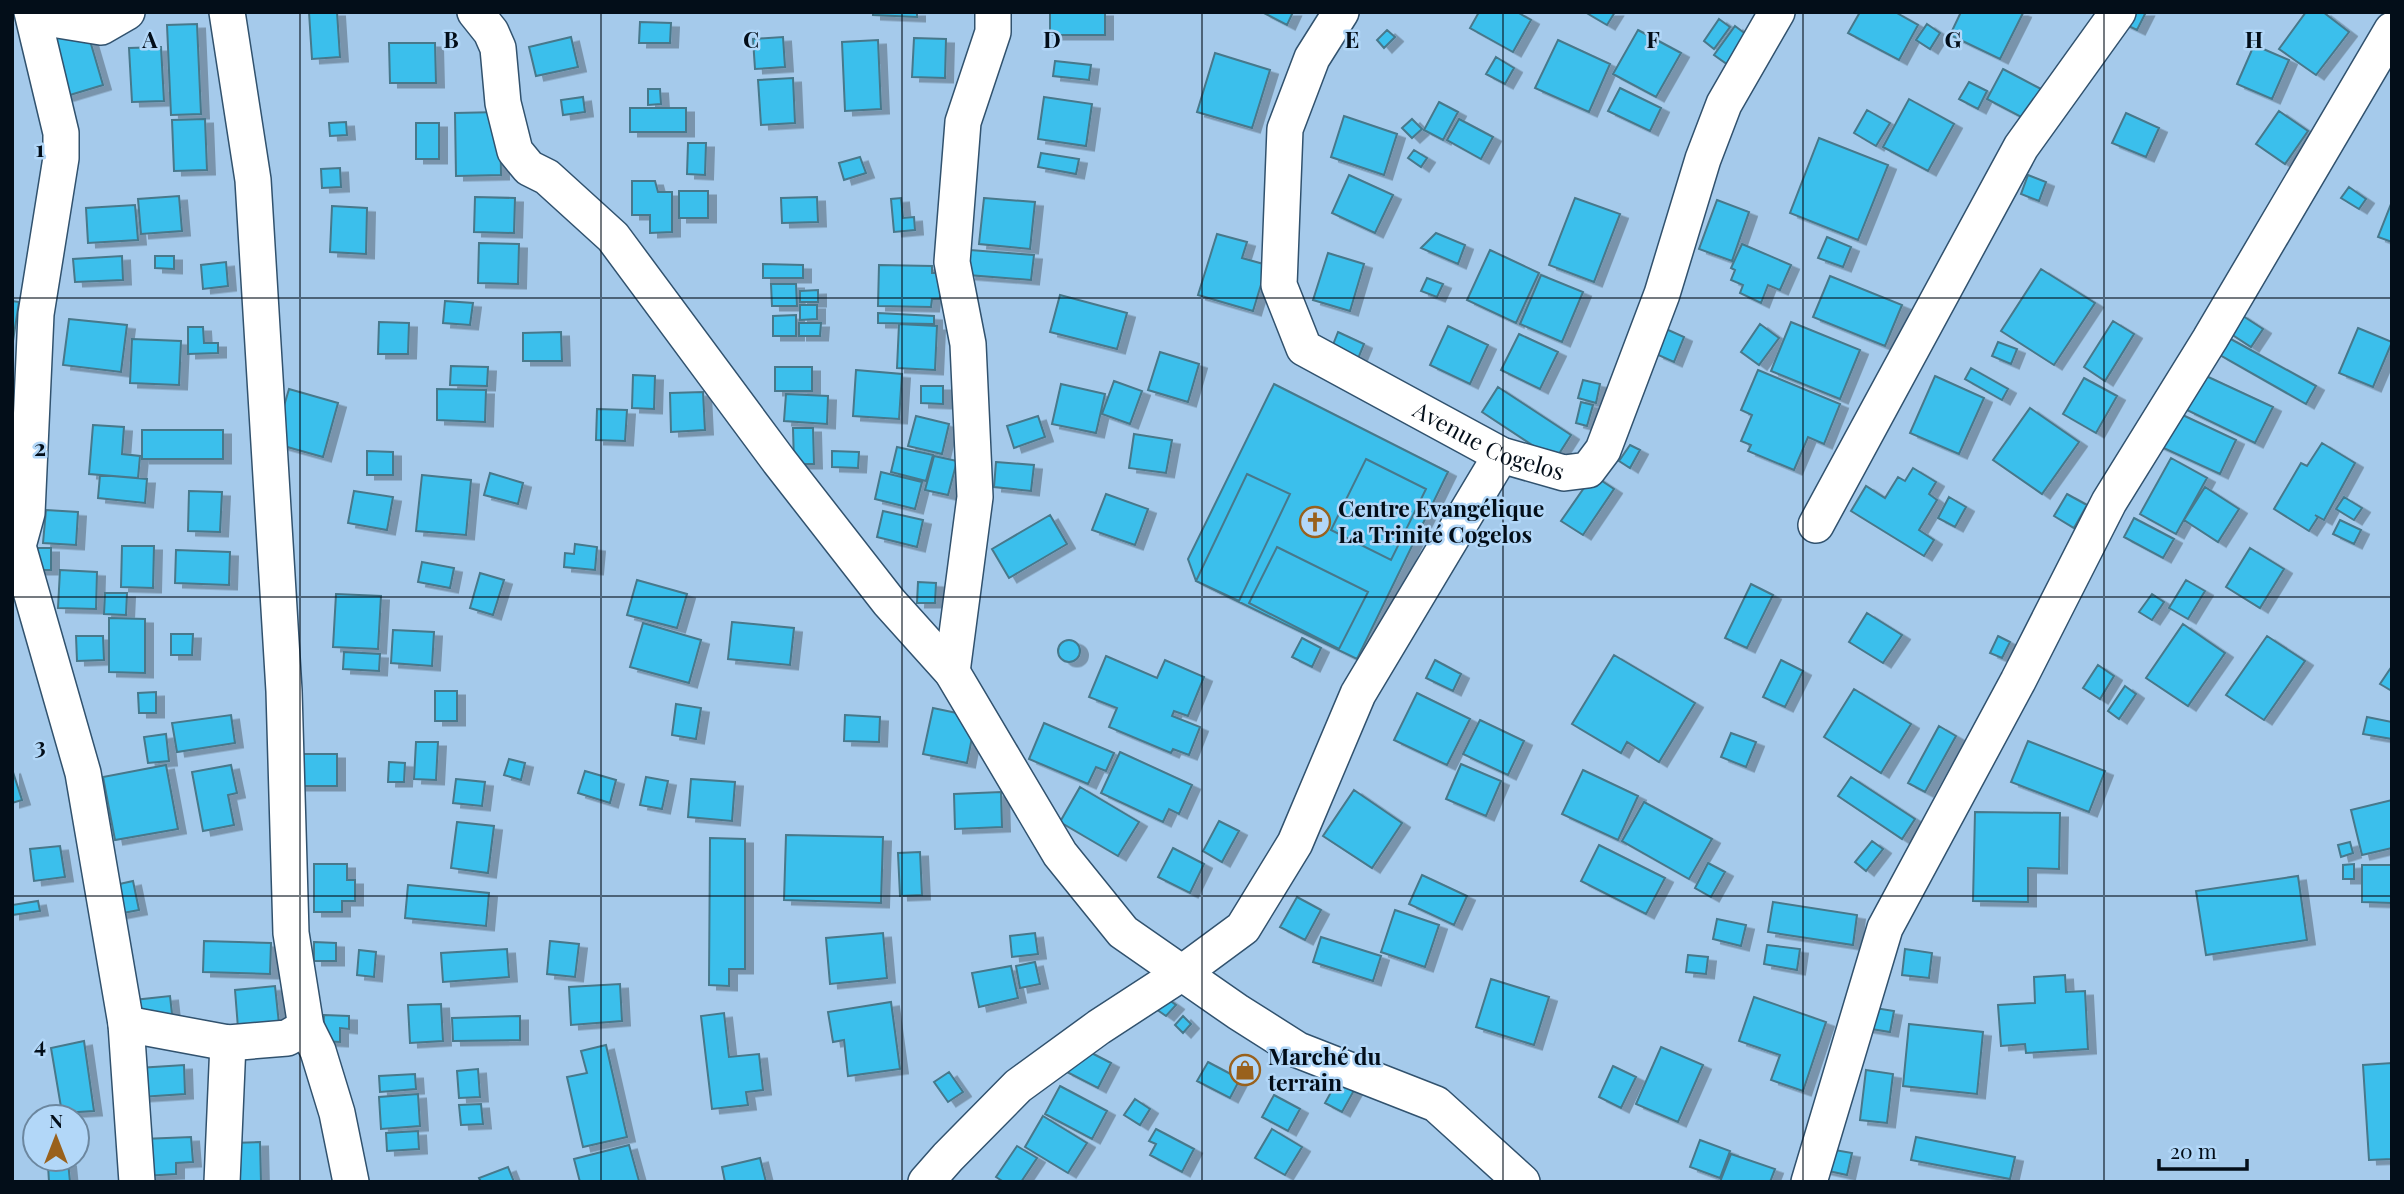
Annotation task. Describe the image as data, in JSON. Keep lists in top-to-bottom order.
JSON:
{
  "streets": {
    "street": ["Avenue Cogelos"]
  },
  "places": {
    "church": ["Centre Evangélique La Trinité Cogelos"],
    "shop": ["Marché du terrain"]
  },
  "scale_bar": "20 m",
  "north": "top",
  "grid": {
    "columns": [
      "A",
      "B",
      "C",
      "D",
      "E",
      "F",
      "G",
      "H"
    ],
    "rows": [
      "1",
      "2",
      "3",
      "4"
    ]
  }
}
